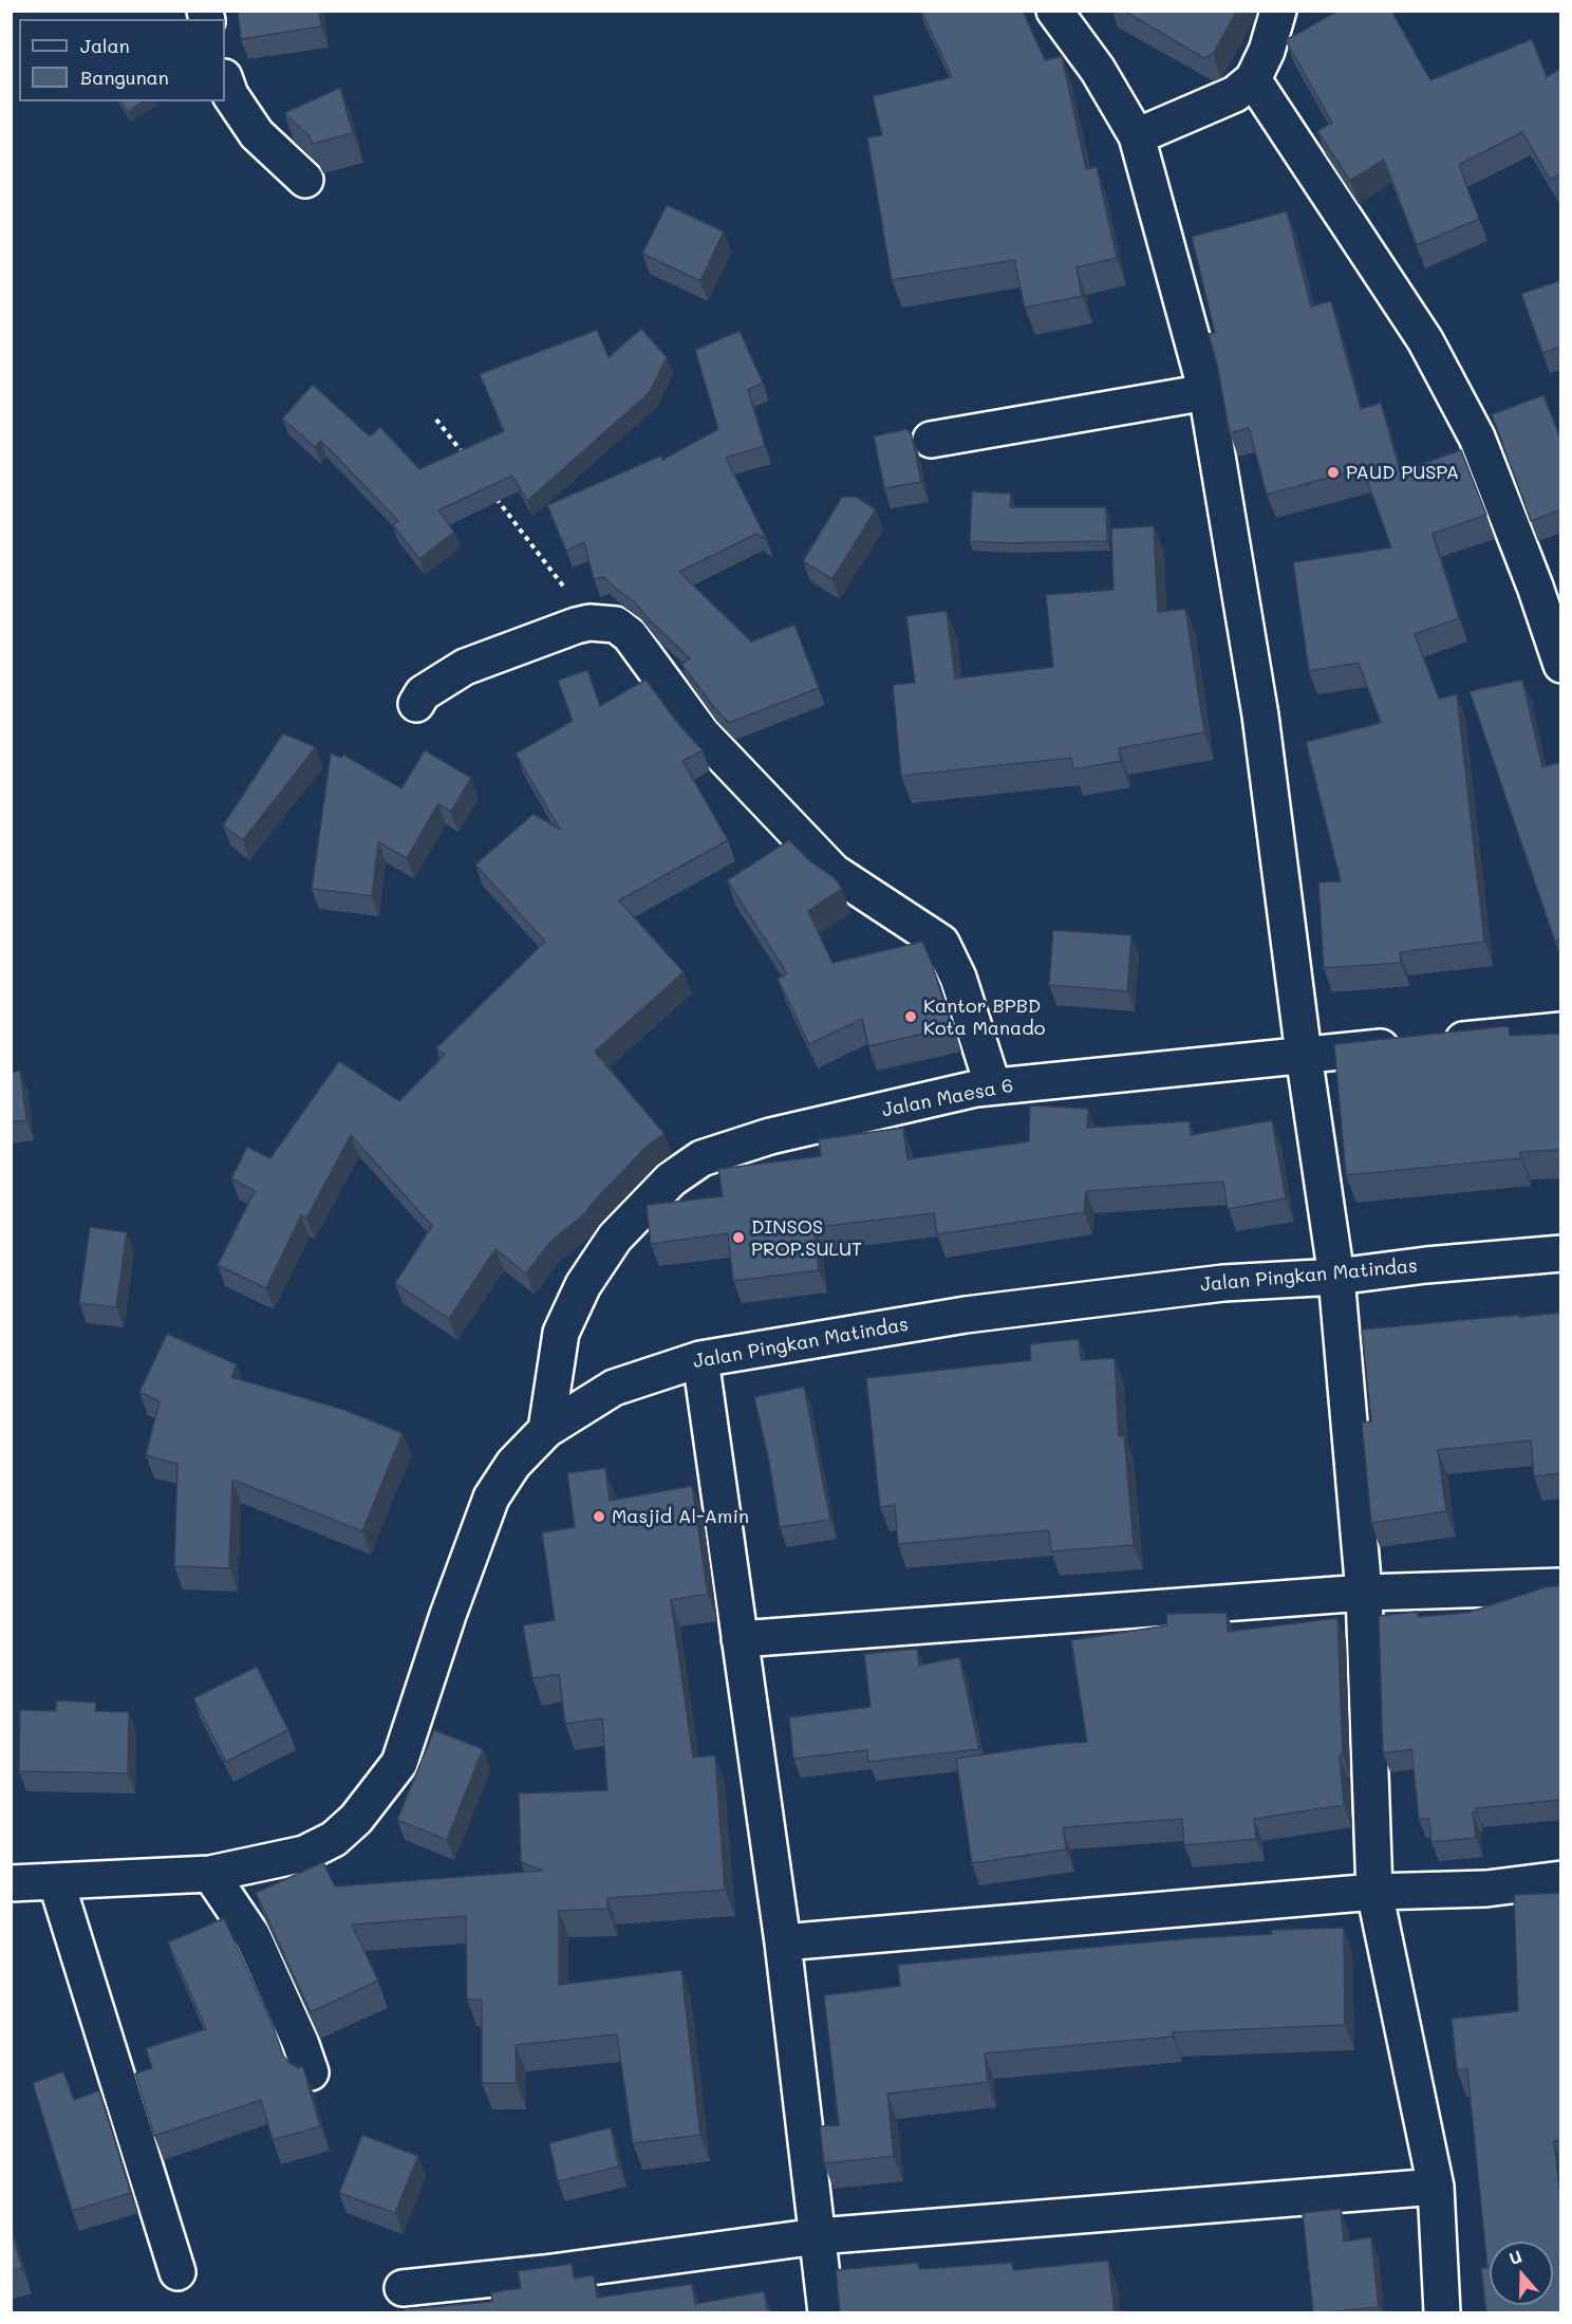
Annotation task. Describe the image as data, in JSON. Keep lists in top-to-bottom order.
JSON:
{
  "streets": {
    "street": ["Jalan Maesa 6", "Jalan Pingkan Matindas"]
  },
  "crossings": [
    ["Jalan Maesa 6", "Jalan Pingkan Matindas"]
  ],
  "places": [
    "PAUD PUSPA",
    "Kantor BPBD Kota Manado",
    "DINSOS PROP.SULUT",
    "Masjid Al-Amin"
  ],
  "legend": ["Jalan", "Bangunan"],
  "north": "top"
}
